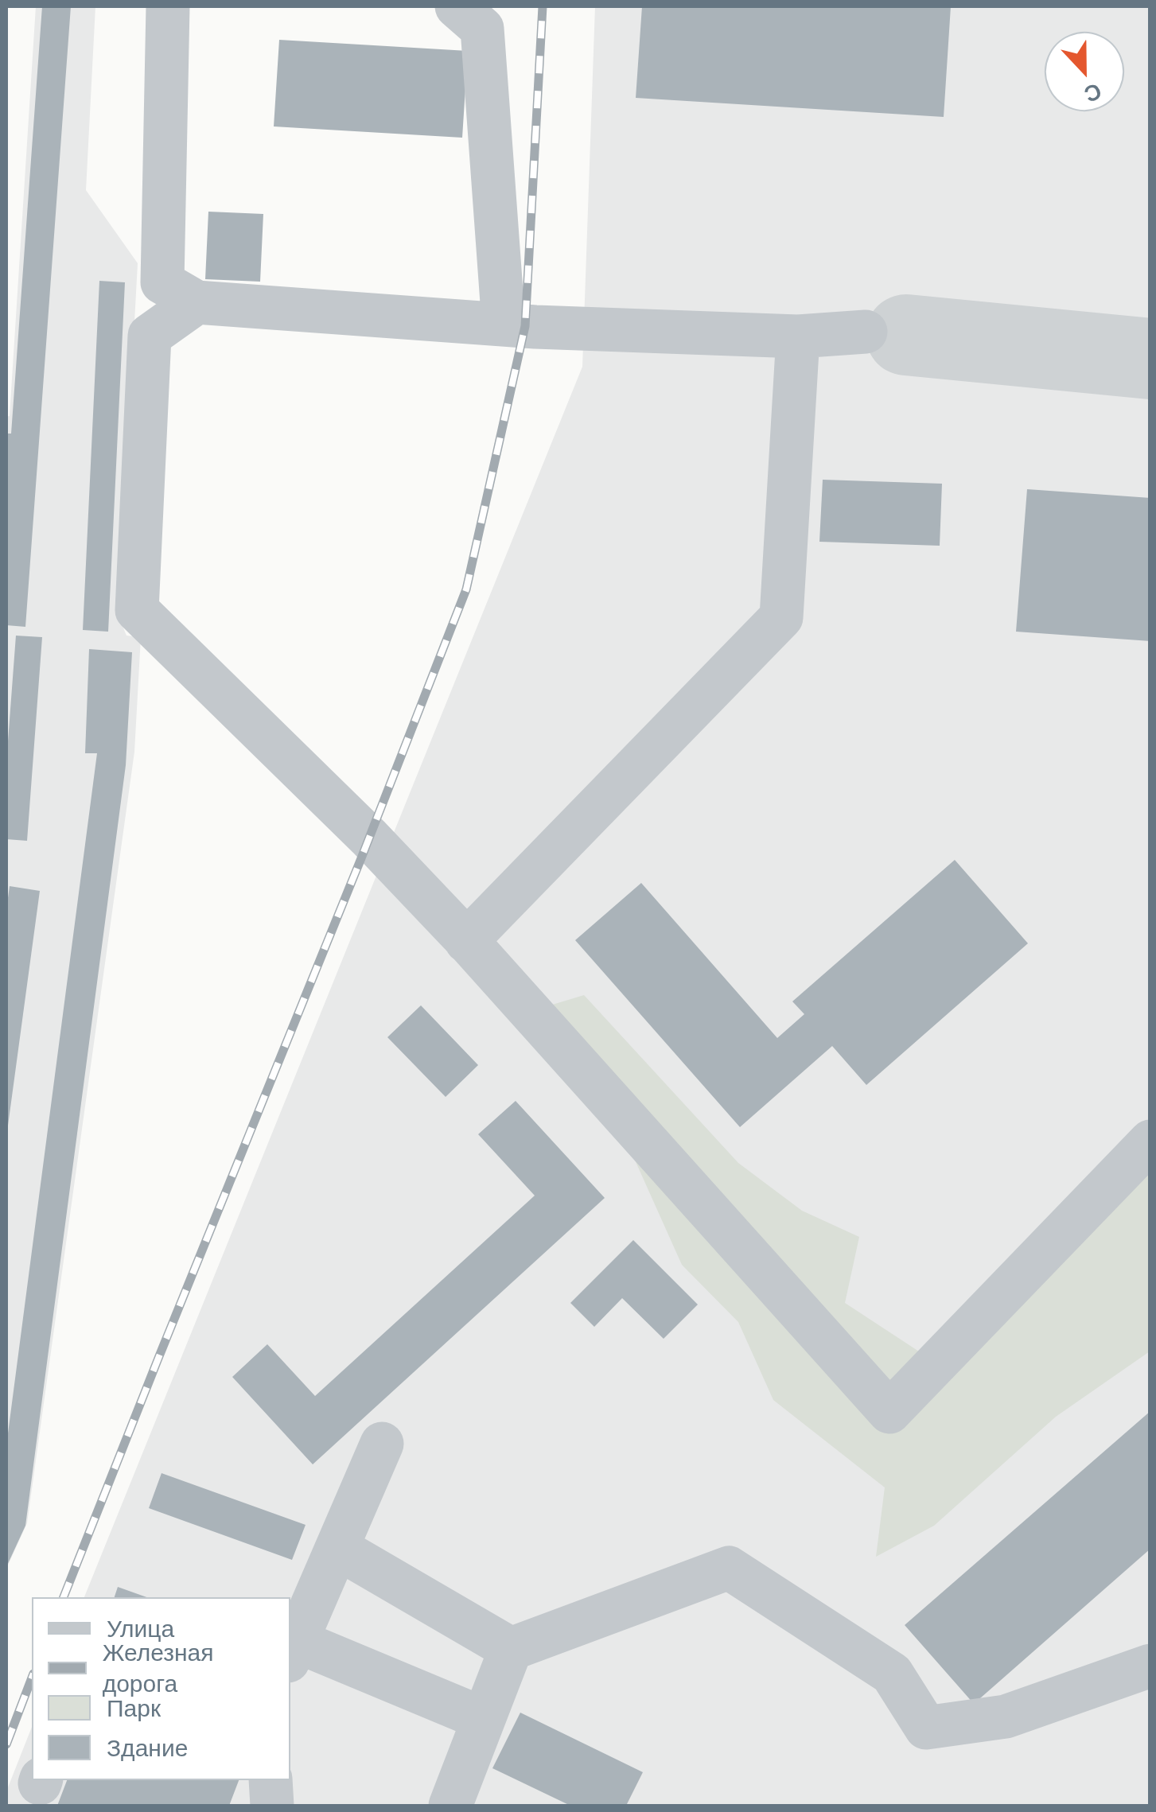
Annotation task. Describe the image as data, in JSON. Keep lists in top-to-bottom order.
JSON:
{
  "legend": [
    "Улица",
    "Железная дорога",
    "Парк",
    "Здание"
  ],
  "north": "bottom"
}
